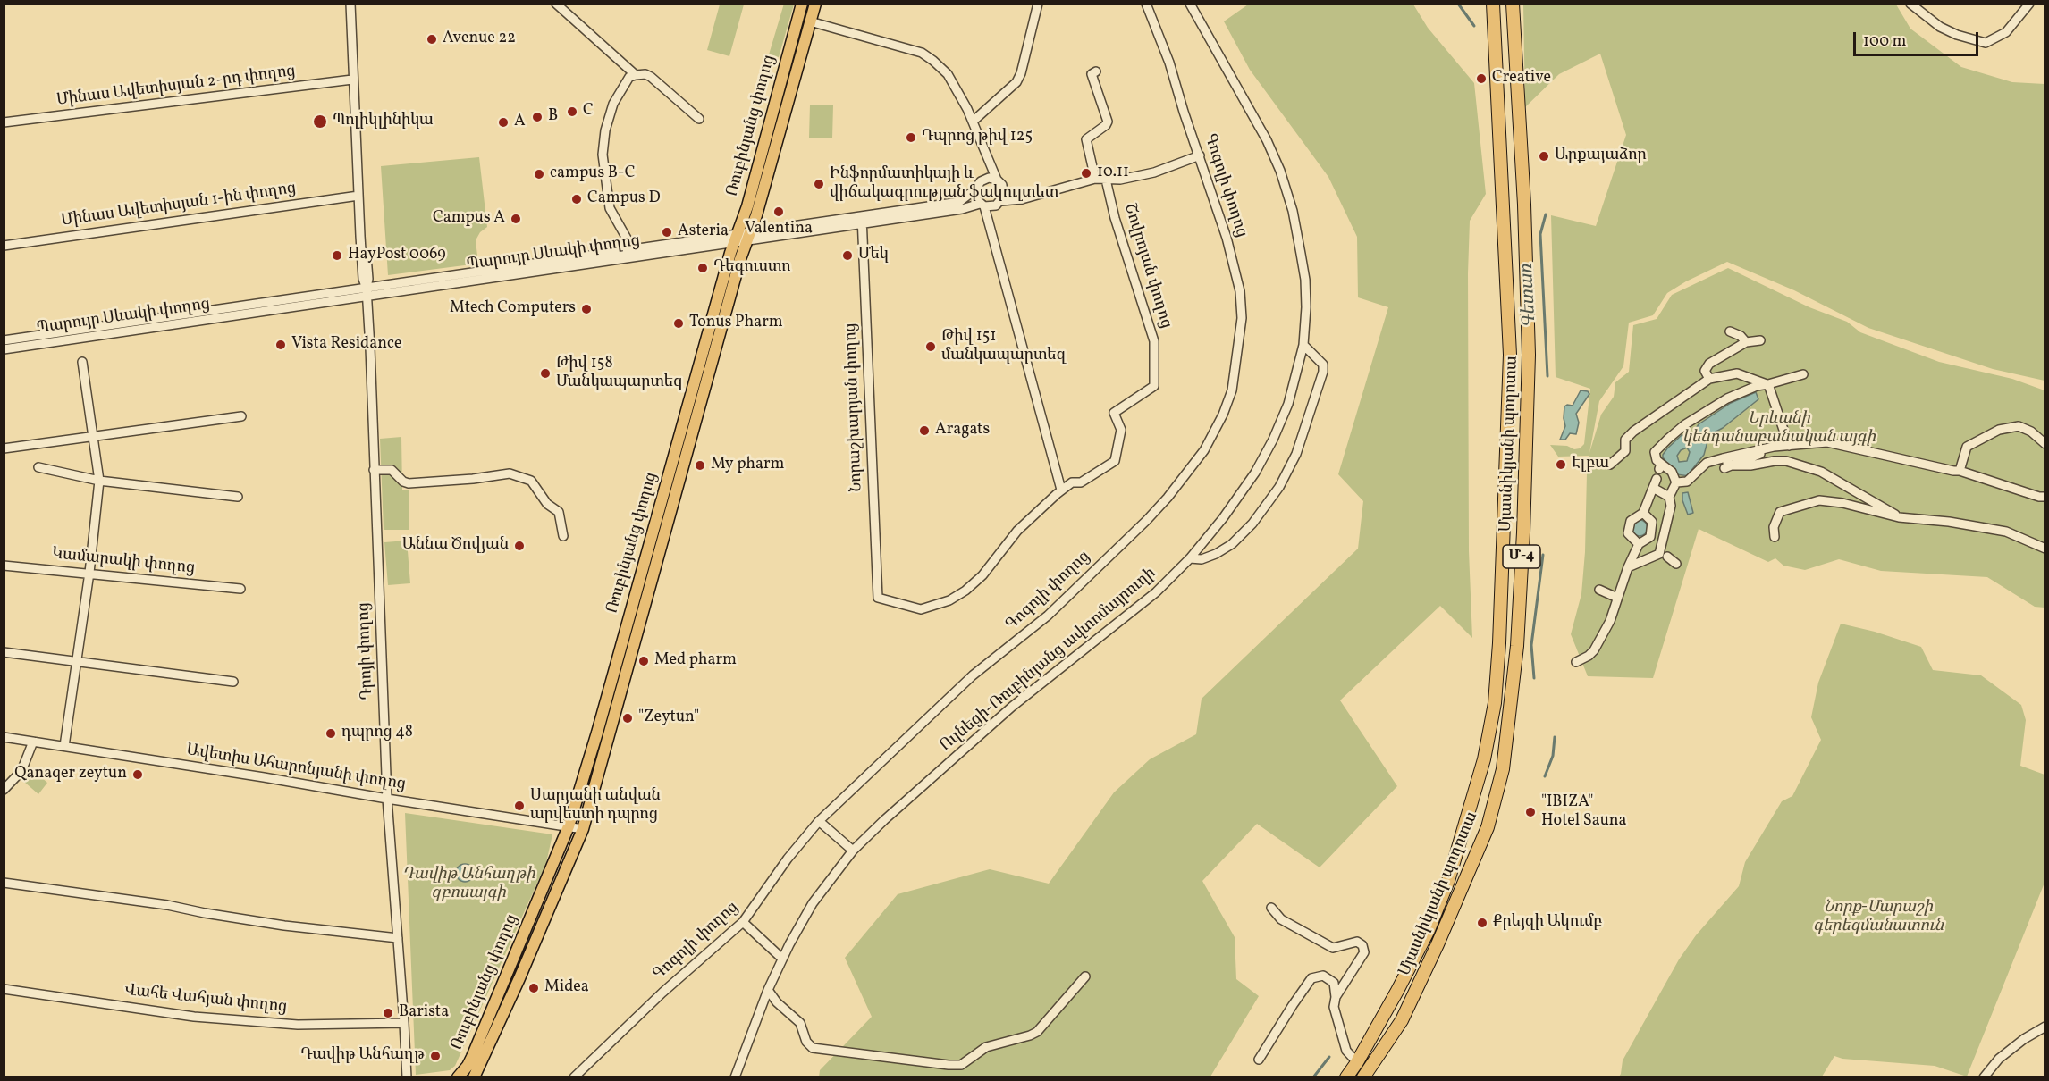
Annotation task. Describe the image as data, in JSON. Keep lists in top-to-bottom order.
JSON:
{
  "streets": {
    "highway": ["Մյասնիկյանի պողոտա", "Մ-4"],
    "main road": ["Ռուբինյանց փողոց"],
    "street": [
      "Մինաս Ավետիսյան 2-րդ փողոց",
      "Գոգոլի փողոց",
      "Մինաս Ավետիսյան 1-ին փողոց",
      "Պարույր Սևակի փողոց",
      "Շովրոյան փողոց",
      "Նորաշխարյան փողոց",
      "Կամարակի փողոց",
      "Դրոյի փողոց",
      "Ուլնեցի-Ռուբինյանց ավտոմայրուղի",
      "Ավետիս Ահարոնյանի փողոց",
      "Վահե Վահյան փողոց"
    ]
  },
  "crossings": [
    ["Մինաս Ավետիսյան 2-րդ փողոց", "Դրոյի փողոց"],
    ["Ռուբինյանց փողոց", "Պարույր Սևակի փողոց"],
    ["Ռուբինյանց փողոց", "Ավետիս Ահարոնյանի փողոց"],
    ["Գոգոլի փողոց", "Պարույր Սևակի փողոց"],
    ["Մինաս Ավետիսյան 1-ին փողոց", "Դրոյի փողոց"],
    ["Պարույր Սևակի փողոց", "Շովրոյան փողոց"],
    ["Պարույր Սևակի փողոց", "Նորաշխարյան փողոց"],
    ["Պարույր Սևակի փողոց", "Դրոյի փողոց"],
    ["Շովրոյան փողոց", "Նորաշխարյան փողոց"],
    ["Դրոյի փողոց", "Ավետիս Ահարոնյանի փողոց"],
    ["Դրոյի փողոց", "Վահե Վահյան փողոց"]
  ],
  "water": ["Գետառ"],
  "parks": ["Երևանի կենդանաբանական այգի", "Դավիթ Անհաղթի զբոսայգի", "Նորք-Մարաշի գերեզմանատուն"],
  "places": [
    "Avenue 22",
    "Creative",
    "C",
    "B",
    "Պոլիկլինիկա",
    "A",
    "Դպրոց թիվ 125",
    "Արքայաձոր",
    "10.11",
    "campus B-C",
    "Ինֆորմատիկայի և վիճակագրության ֆակուլտետ",
    "Campus D",
    "Valentina",
    "Campus A",
    "Asteria",
    "HayPost 0069",
    "Մեկ",
    "Դեգուստո",
    "Mtech Computers",
    "Tonus Pharm",
    "Vista Residance",
    "Թիվ 151 մանկապարտեզ",
    "Թիվ 158 Մանկապարտեզ",
    "Aragats",
    "Էլբա",
    "My pharm",
    "Աննա Ծովյան",
    "Med pharm",
    "\"Zeytun\"",
    "դպրոց 48",
    "Qanaqer zeytun",
    "Սարյանի անվան արվեստի դպրոց",
    "\"IBIZA\" Hotel Sauna",
    "Քրեյզի Ակումբ",
    "Midea",
    "Barista",
    "Դավիթ Անհաղթ"
  ],
  "scale_bar": "100 m"
}
